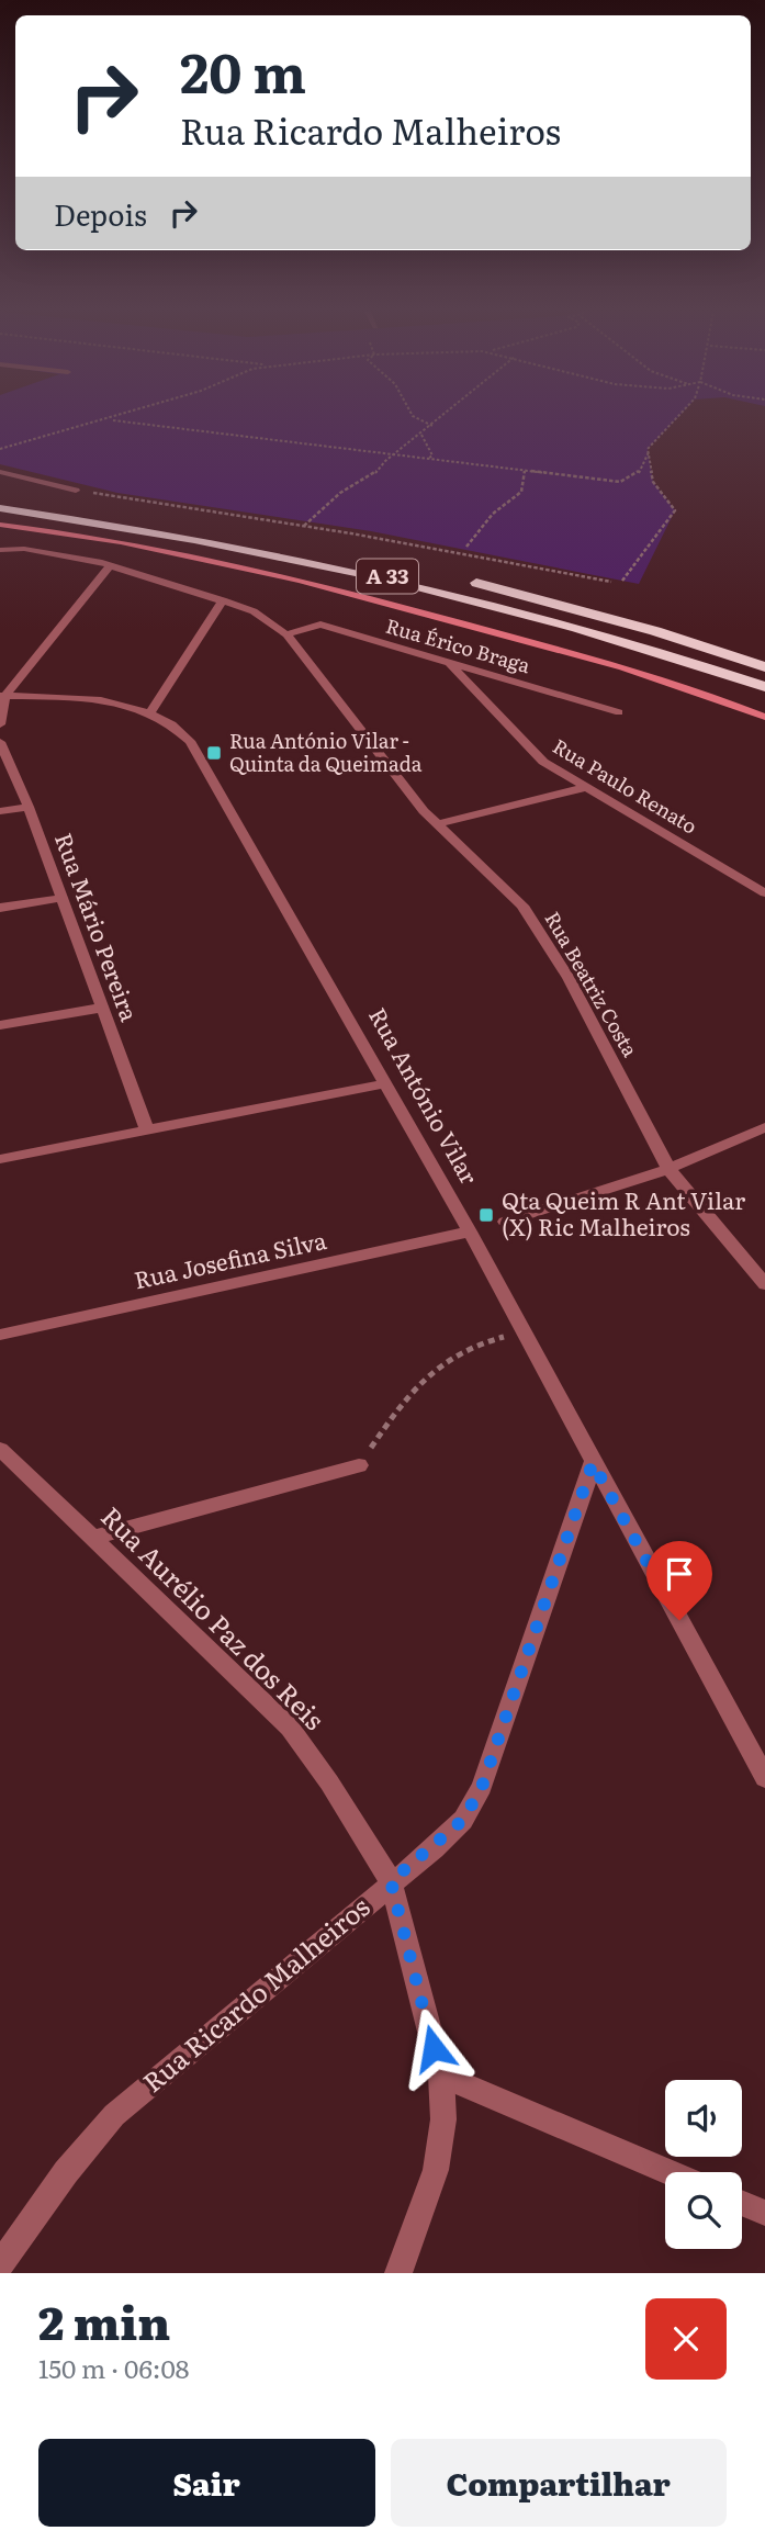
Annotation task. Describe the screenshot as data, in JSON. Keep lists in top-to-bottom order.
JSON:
{
  "streets": {
    "highway": ["A 33"],
    "street": [
      "Rua Érico Braga",
      "Rua Paulo Renato",
      "Rua Mário Pereira",
      "Rua Beatriz Costa",
      "Rua António Vilar",
      "Rua Josefina Silva",
      "Rua Aurélio Paz dos Reis",
      "Rua Ricardo Malheiros"
    ]
  },
  "crossings": [
    ["Rua Érico Braga", "Rua Paulo Renato"],
    ["Rua Érico Braga", "Rua Beatriz Costa"],
    ["Rua António Vilar", "Rua Josefina Silva"],
    ["Rua António Vilar", "Rua Ricardo Malheiros"],
    ["Rua Aurélio Paz dos Reis", "Rua Ricardo Malheiros"]
  ],
  "places": {
    "transit": ["Rua António Vilar - Quinta da Queimada", "Qta Queim R Ant Vilar (X) Ric Malheiros"]
  },
  "page": {
    "turn": ["20 m", "Rua Ricardo Malheiros"],
    "then": "Depois",
    "heading": ["2 min", "150 m · 06:08"],
    "buttons": ["Sair", "Compartilhar"]
  }
}
